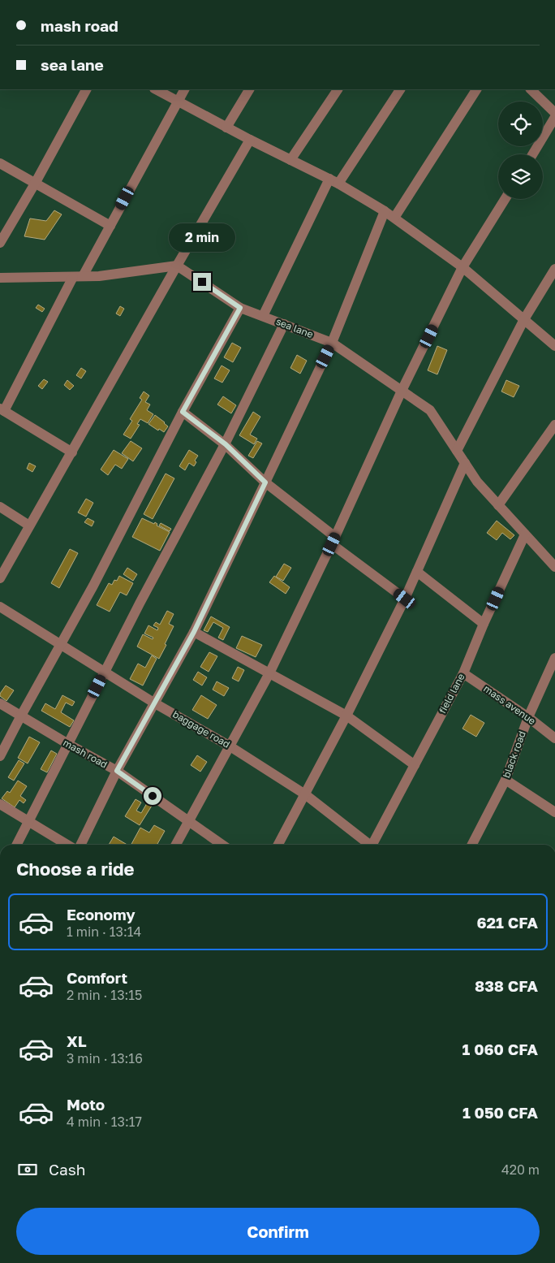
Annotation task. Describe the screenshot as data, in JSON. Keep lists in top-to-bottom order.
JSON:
{
  "streets": {
    "street": [
      "sea lane",
      "field lane",
      "mass avenue",
      "baggage road",
      "mash road",
      "black road"
    ]
  },
  "crossings": [
    ["sea lane", "field lane"],
    ["field lane", "mass avenue"],
    ["mass avenue", "black road"]
  ],
  "page": {
    "banner": ["mash road", "sea lane"],
    "bubble": "2 min",
    "heading": "Choose a ride",
    "list": [
      {
        "name": "Economy",
        "note": "1 min · 13:14",
        "value": "621 CFA"
      },
      {
        "name": "Comfort",
        "note": "2 min · 13:15",
        "value": "838 CFA"
      },
      {
        "name": "XL",
        "note": "3 min · 13:16",
        "value": "1 060 CFA"
      },
      {
        "name": "Moto",
        "note": "4 min · 13:17",
        "value": "1 050 CFA"
      }
    ],
    "pay": ["Cash", "420 m"],
    "buttons": "Confirm"
  }
}
